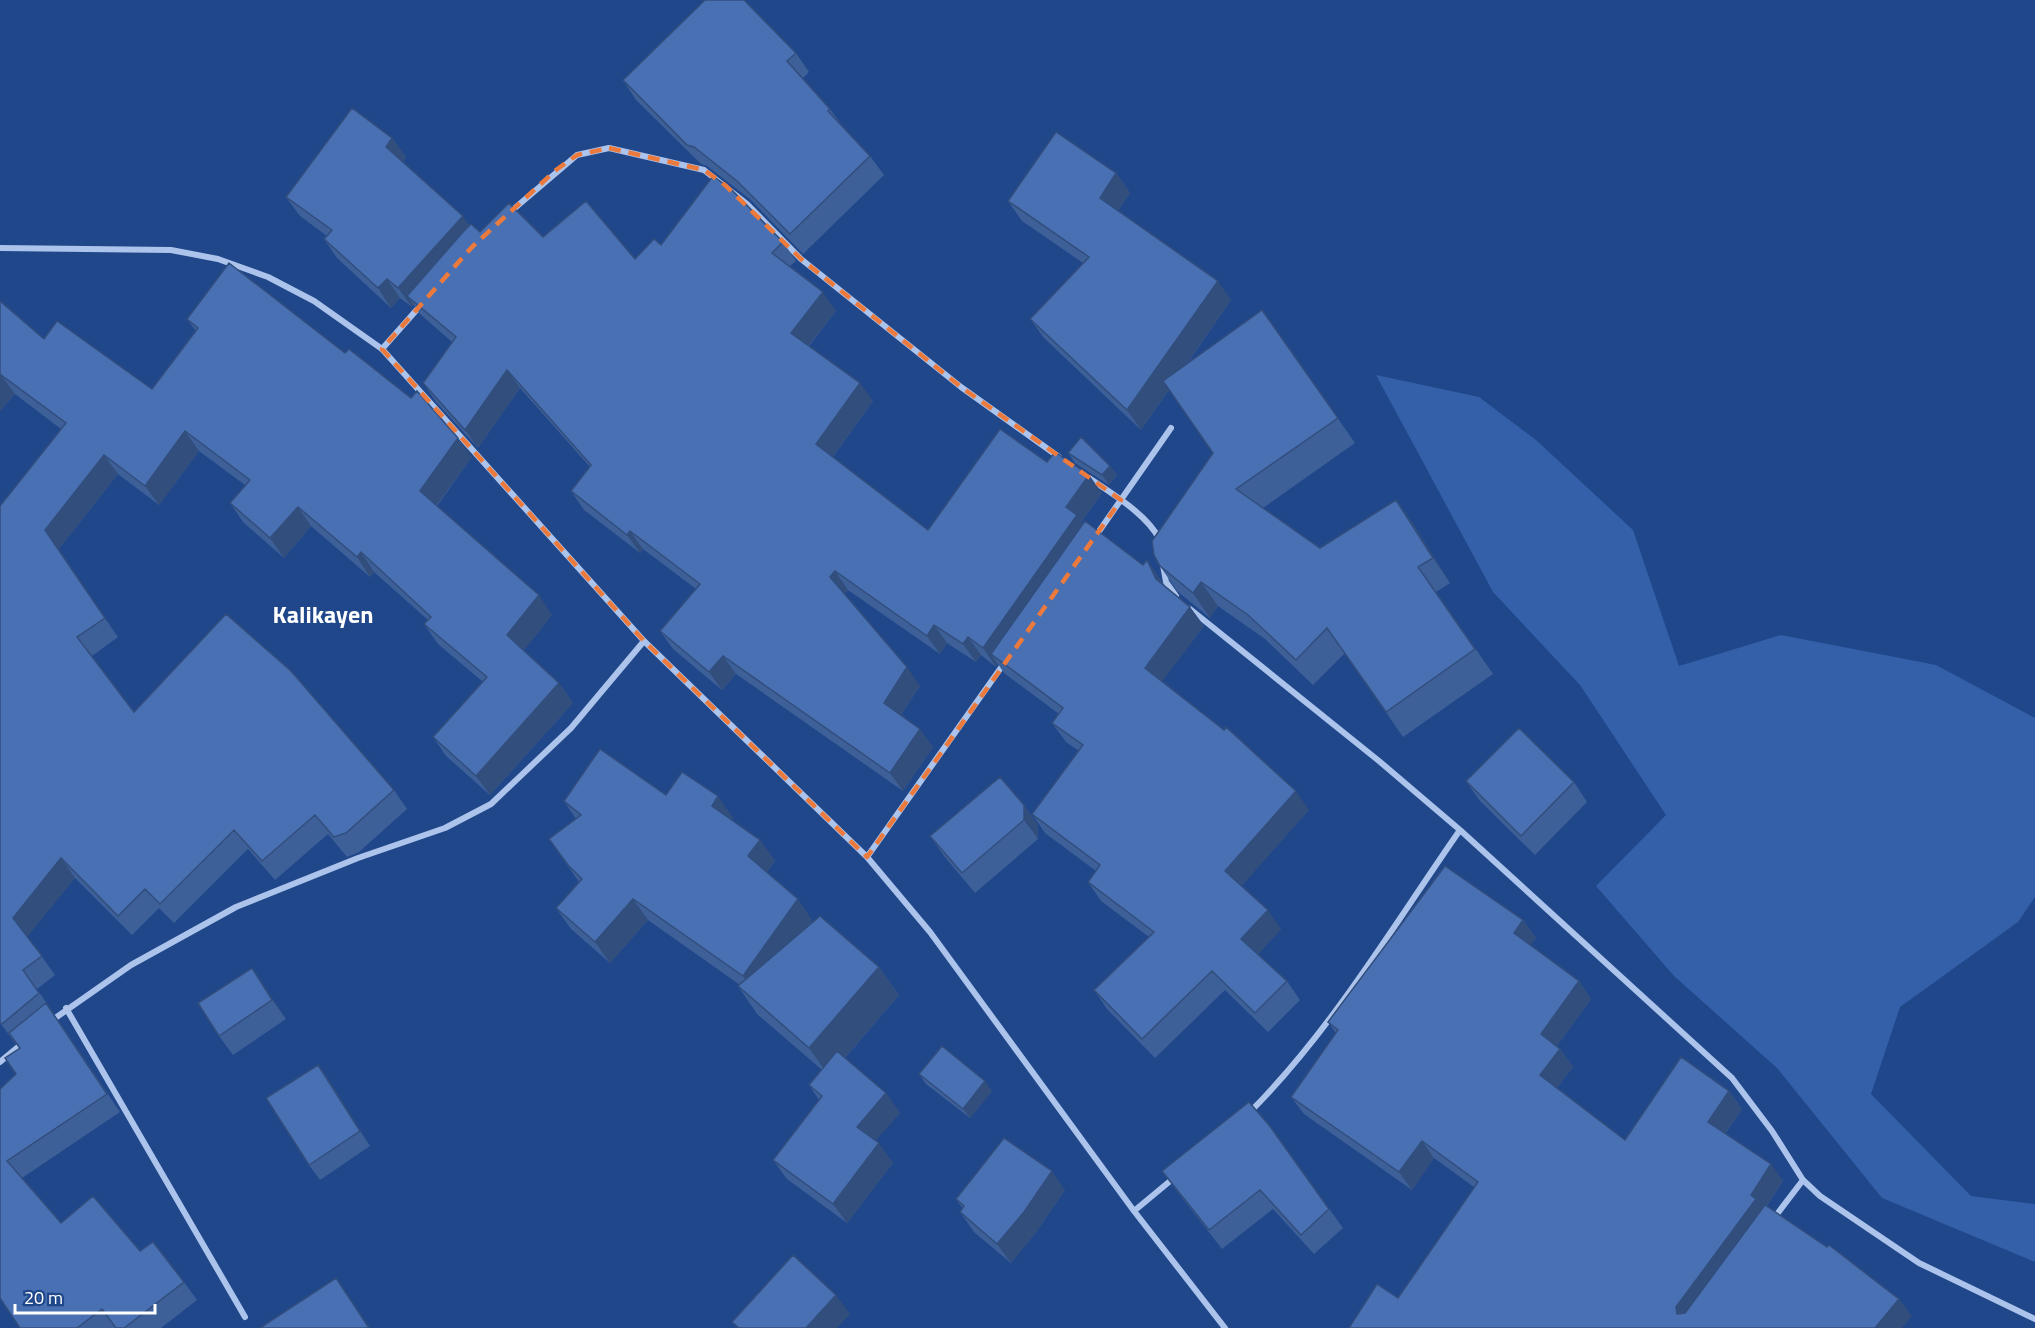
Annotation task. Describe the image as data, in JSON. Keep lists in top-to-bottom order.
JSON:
{
  "districts": ["Kalikayen"],
  "scale_bar": "20 m"
}
